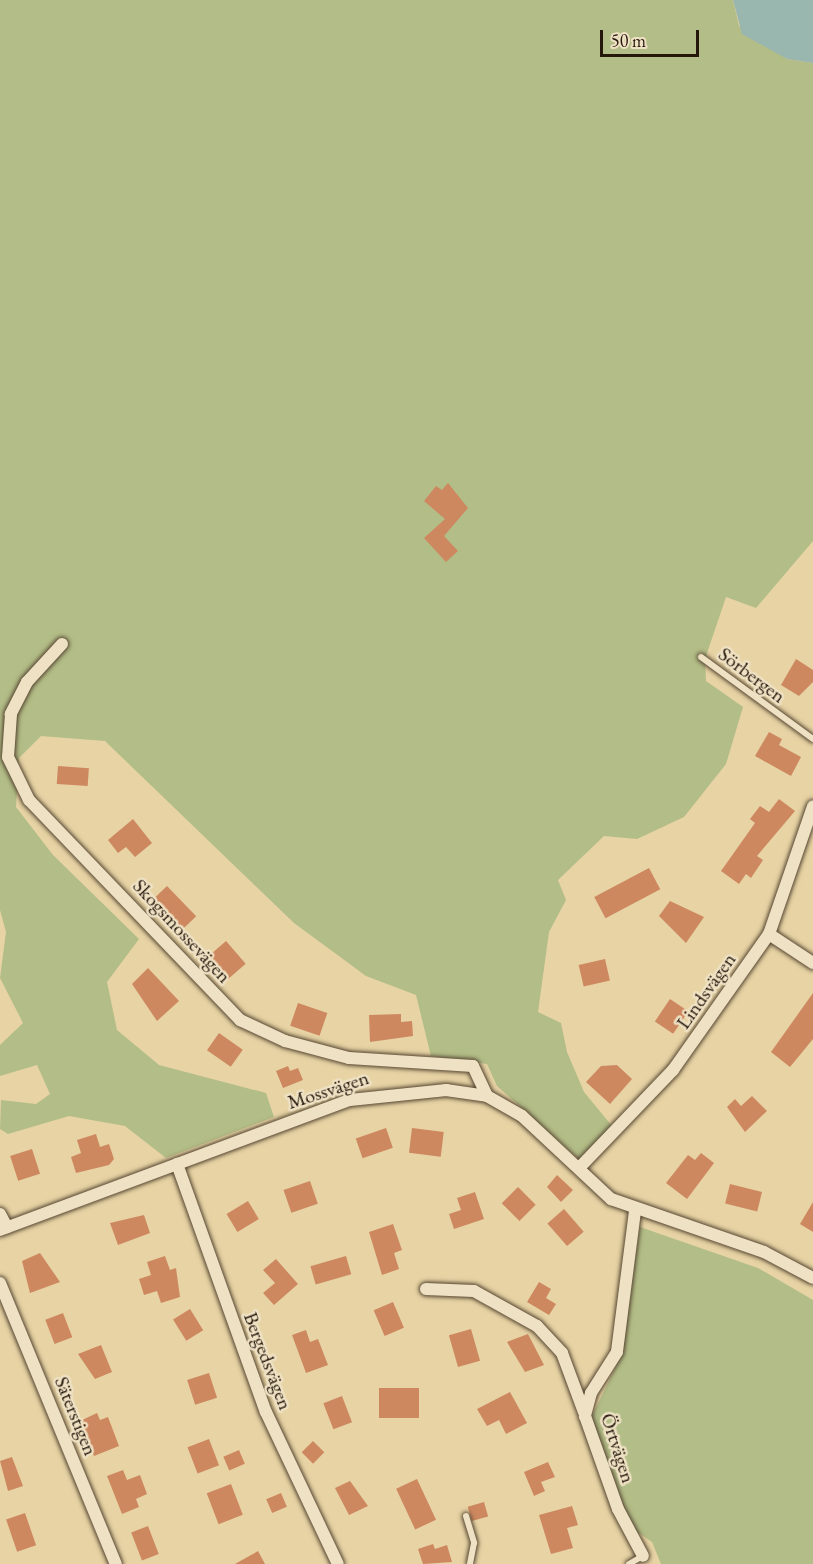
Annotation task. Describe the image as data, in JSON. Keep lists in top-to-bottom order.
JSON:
{
  "streets": {
    "street": [
      "Skogsmossevägen",
      "Lindsvägen",
      "Mossvägen",
      "Bergedsvägen",
      "Säterstigen",
      "Örtvägen"
    ],
    "lane": ["Sörbergen"]
  },
  "crossings": [
    ["Skogsmossevägen", "Mossvägen"],
    ["Lindsvägen", "Mossvägen"],
    ["Mossvägen", "Bergedsvägen"],
    ["Mossvägen", "Örtvägen"]
  ],
  "scale_bar": "50 m"
}
